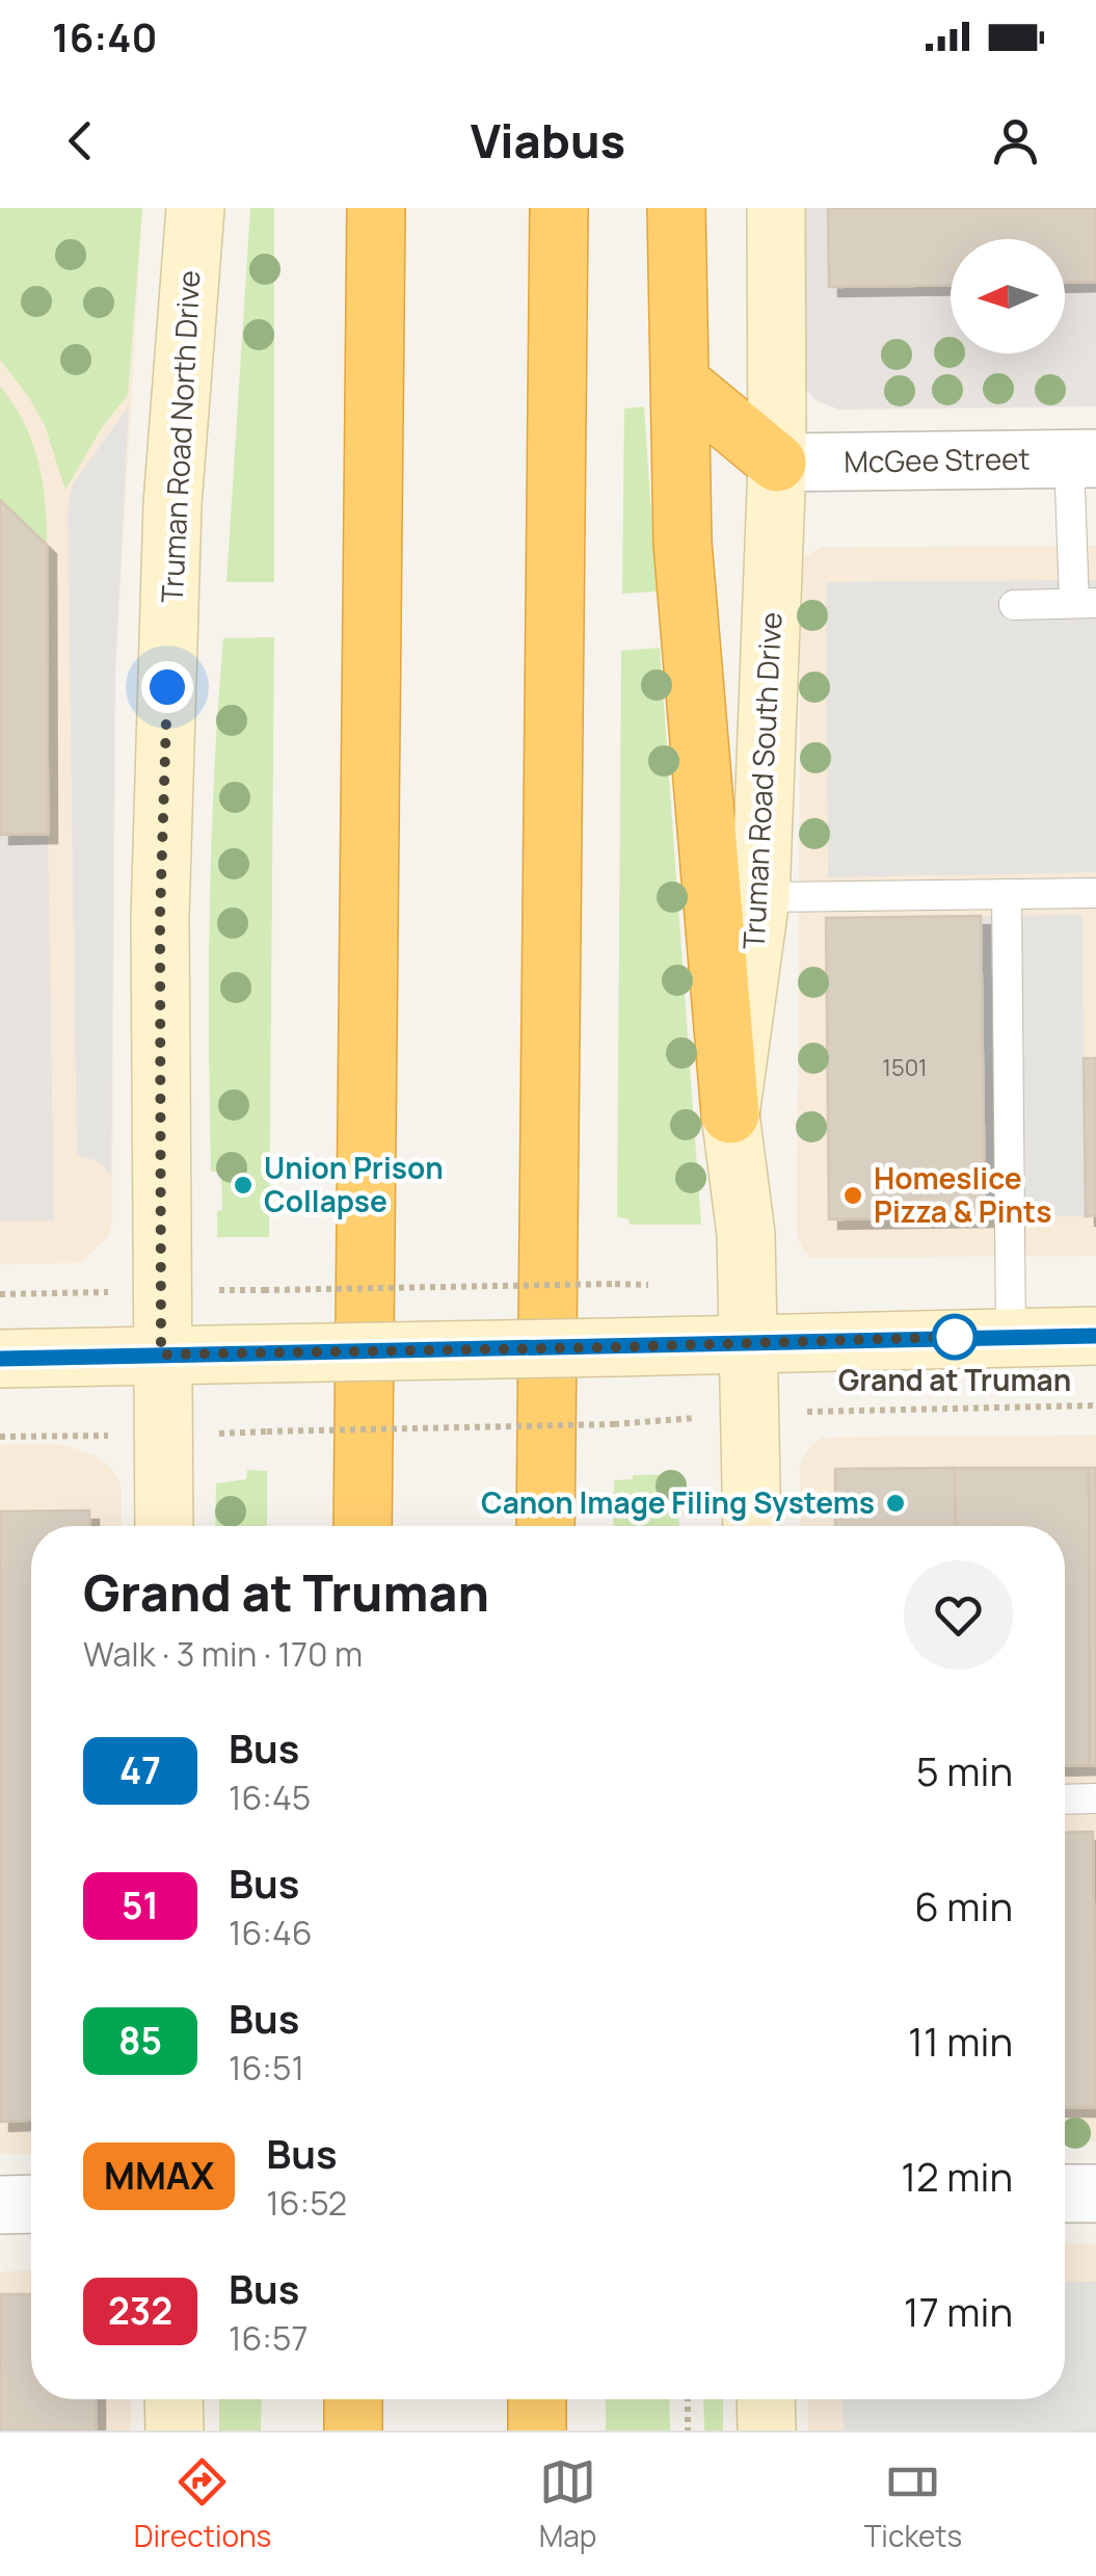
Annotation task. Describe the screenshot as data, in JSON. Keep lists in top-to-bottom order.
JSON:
{
  "streets": {
    "main road": ["Truman Road North Drive", "Truman Road South Drive"],
    "street": ["McGee Street"]
  },
  "crossings": [
    ["McGee Street", "Truman Road South Drive"]
  ],
  "places": [
    "Union Prison Collapse",
    "Homeslice Pizza & Pints",
    "Grand at Truman",
    "Canon Image Filing Systems"
  ],
  "lines": ["bus line 47"],
  "house_numbers": ["1501"],
  "north": "left",
  "page": {
    "status": "16:40",
    "header": "Viabus",
    "heading": ["Grand at Truman", "Walk · 3 min · 170 m"],
    "list": [
      {
        "mark": "47",
        "name": "Bus",
        "note": "16:45",
        "value": "5 min"
      },
      {
        "mark": "51",
        "name": "Bus",
        "note": "16:46",
        "value": "6 min"
      },
      {
        "mark": "85",
        "name": "Bus",
        "note": "16:51",
        "value": "11 min"
      },
      {
        "mark": "MMAX",
        "name": "Bus",
        "note": "16:52",
        "value": "12 min"
      },
      {
        "mark": "232",
        "name": "Bus",
        "note": "16:57",
        "value": "17 min"
      }
    ],
    "tabs": ["Directions", "Map", "Tickets"]
  }
}
